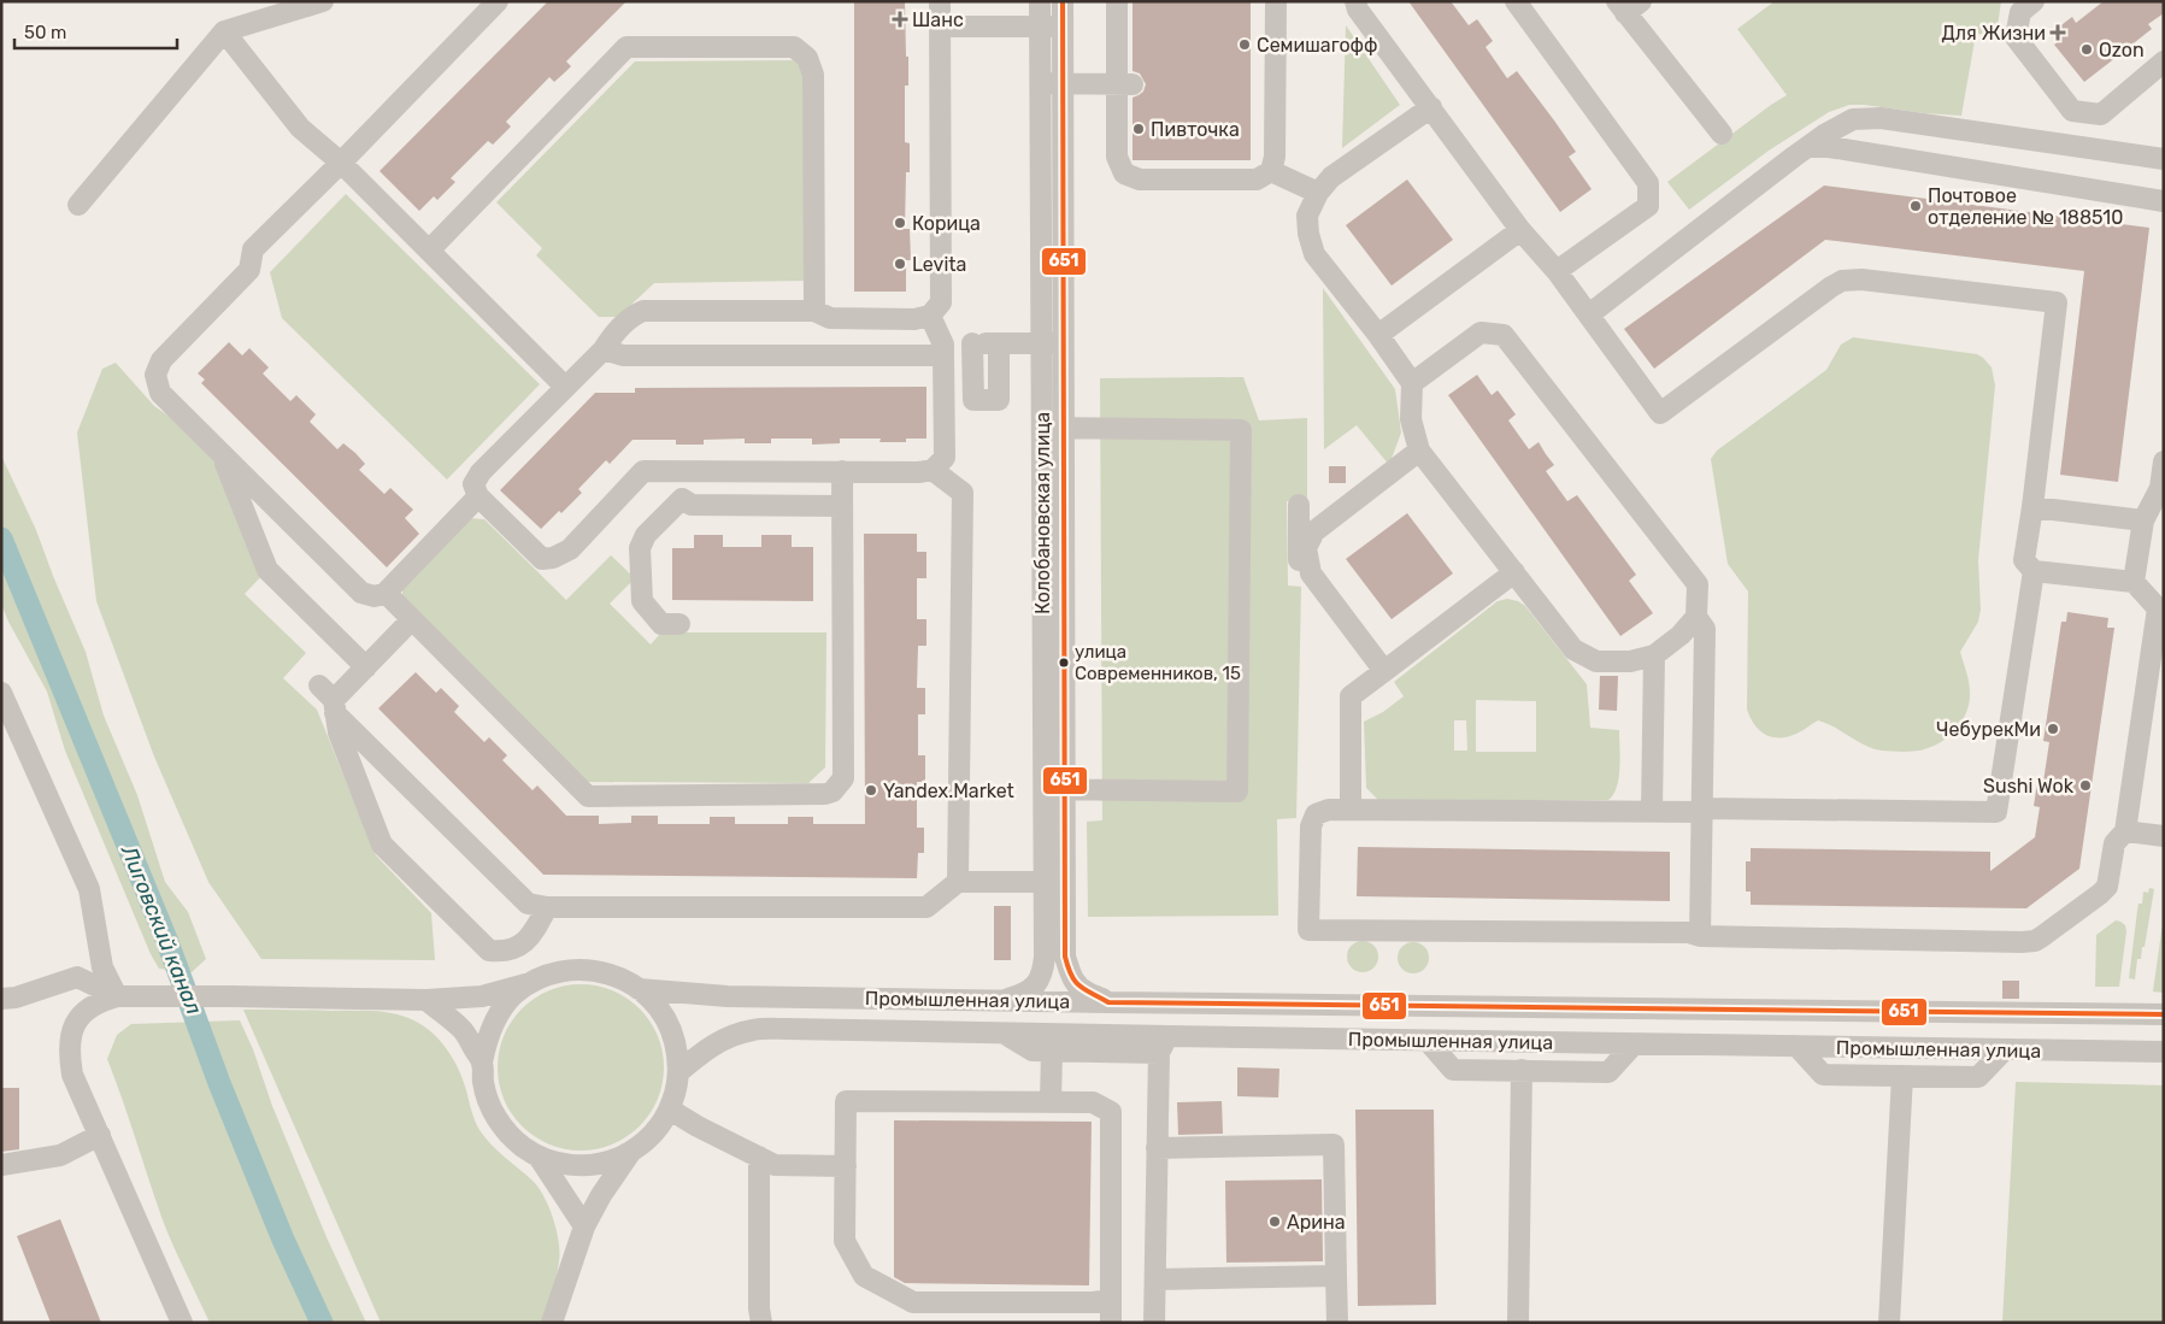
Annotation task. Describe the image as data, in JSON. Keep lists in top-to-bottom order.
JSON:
{
  "streets": {
    "street": ["Колобановская улица", "Промышленная улица"]
  },
  "crossings": [
    ["Колобановская улица", "Промышленная улица"]
  ],
  "water": ["Лиговский канал"],
  "places": {
    "health": ["Шанс", "Для Жизни"],
    "other": [
      "Семишагофф",
      "Ozon",
      "Пивточка",
      "Почтовое отделение № 188510",
      "Корица",
      "Levita",
      "улица Современников, 15",
      "ЧебурекМи",
      "Sushi Wok",
      "Yandex.Market",
      "Арина"
    ]
  },
  "lines": ["transit line 651"],
  "scale_bar": "50 m"
}
